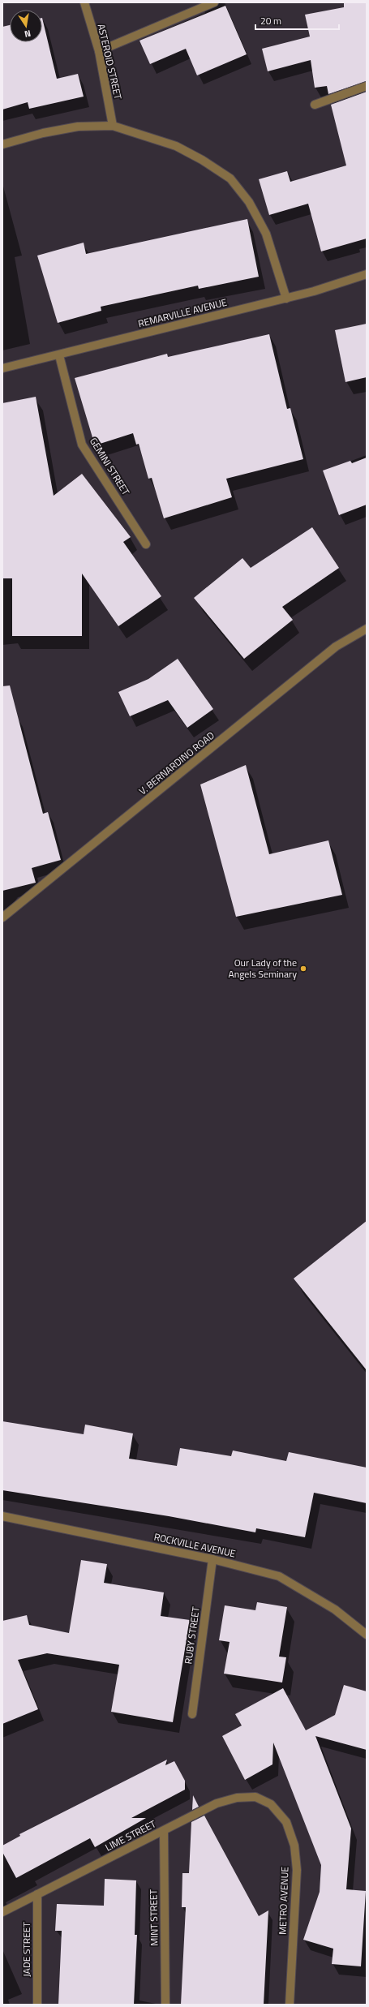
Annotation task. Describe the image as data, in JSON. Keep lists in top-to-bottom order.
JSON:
{
  "streets": {
    "street": [
      "ASTEROID STREET",
      "REMARVILLE AVENUE",
      "GEMINI STREET",
      "V. BERNARDINO ROAD",
      "ROCKVILLE AVENUE",
      "RUBY STREET",
      "LIME STREET",
      "METRO AVENUE",
      "MINT STREET",
      "JADE STREET"
    ]
  },
  "crossings": [
    ["REMARVILLE AVENUE", "GEMINI STREET"],
    ["ROCKVILLE AVENUE", "RUBY STREET"],
    ["LIME STREET", "METRO AVENUE"],
    ["LIME STREET", "MINT STREET"],
    ["LIME STREET", "JADE STREET"]
  ],
  "places": ["Our Lady of the Angels Seminary"],
  "scale_bar": "20 m",
  "north": "bottom"
}
